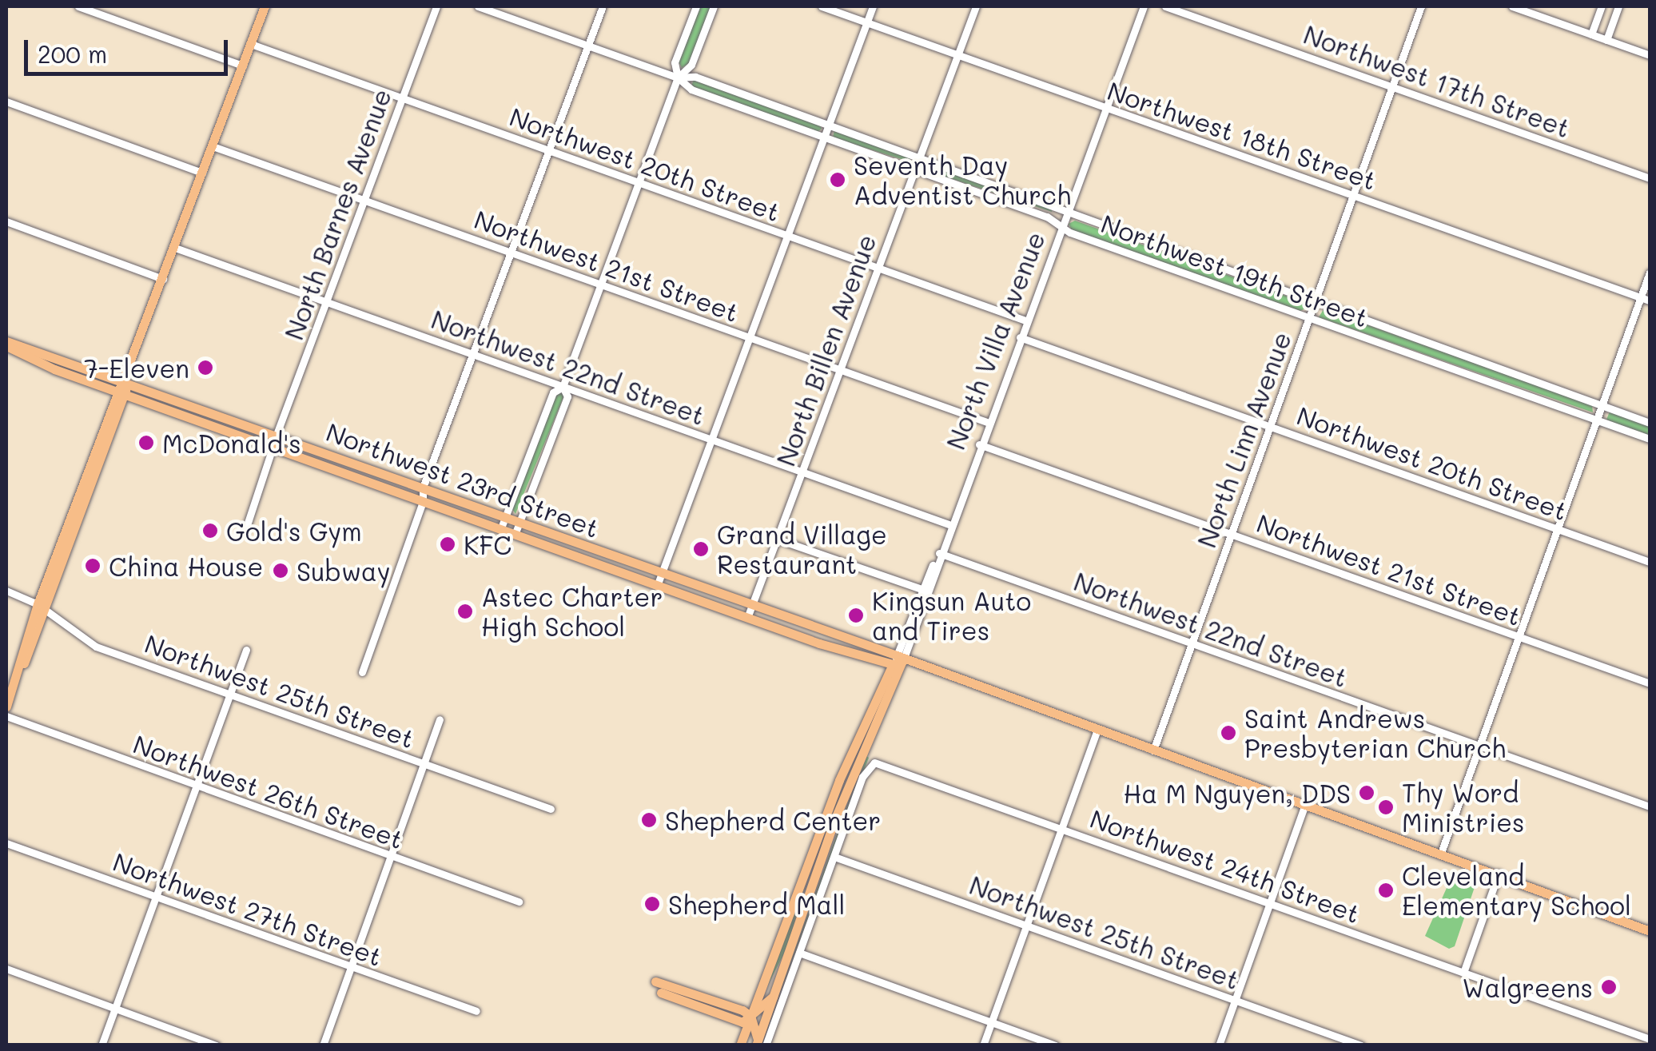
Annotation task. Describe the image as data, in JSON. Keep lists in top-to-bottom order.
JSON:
{
  "streets": {
    "main road": ["North Villa Avenue", "Northwest 23rd Street"],
    "street": [
      "Northwest 17th Street",
      "Northwest 18th Street",
      "Northwest 20th Street",
      "North Barnes Avenue",
      "Northwest 21st Street",
      "Northwest 19th Street",
      "North Billen Avenue",
      "Northwest 22nd Street",
      "North Linn Avenue",
      "Northwest 25th Street",
      "Northwest 26th Street",
      "Northwest 24th Street",
      "Northwest 27th Street"
    ]
  },
  "crossings": [
    ["Northwest 17th Street", "North Linn Avenue"],
    ["Northwest 18th Street", "North Villa Avenue"],
    ["Northwest 18th Street", "North Billen Avenue"],
    ["Northwest 18th Street", "North Linn Avenue"],
    ["Northwest 20th Street", "North Barnes Avenue"],
    ["Northwest 20th Street", "North Villa Avenue"],
    ["Northwest 20th Street", "North Billen Avenue"],
    ["Northwest 20th Street", "North Linn Avenue"],
    ["North Barnes Avenue", "Northwest 21st Street"],
    ["North Barnes Avenue", "Northwest 22nd Street"],
    ["North Barnes Avenue", "Northwest 23rd Street"],
    ["Northwest 21st Street", "North Villa Avenue"],
    ["Northwest 21st Street", "North Billen Avenue"],
    ["Northwest 21st Street", "North Linn Avenue"],
    ["Northwest 19th Street", "North Villa Avenue"],
    ["Northwest 19th Street", "North Billen Avenue"],
    ["Northwest 19th Street", "North Linn Avenue"],
    ["North Villa Avenue", "Northwest 22nd Street"],
    ["North Villa Avenue", "Northwest 23rd Street"],
    ["North Billen Avenue", "Northwest 22nd Street"],
    ["North Billen Avenue", "Northwest 23rd Street"],
    ["Northwest 22nd Street", "North Linn Avenue"],
    ["North Linn Avenue", "Northwest 23rd Street"],
    ["Northwest 25th Street", "Northwest 24th Street"]
  ],
  "places": [
    "Seventh Day Adventist Church",
    "7-Eleven",
    "McDonald's",
    "Gold's Gym",
    "KFC",
    "Grand Village Restaurant",
    "China House",
    "Subway",
    "Astec Charter High School",
    "Kingsun Auto and Tires",
    "Saint Andrews Presbyterian Church",
    "Ha M Nguyen, DDS",
    "Thy Word Ministries",
    "Shepherd Center",
    "Cleveland Elementary School",
    "Shepherd Mall",
    "Walgreens"
  ],
  "scale_bar": "200 m"
}
